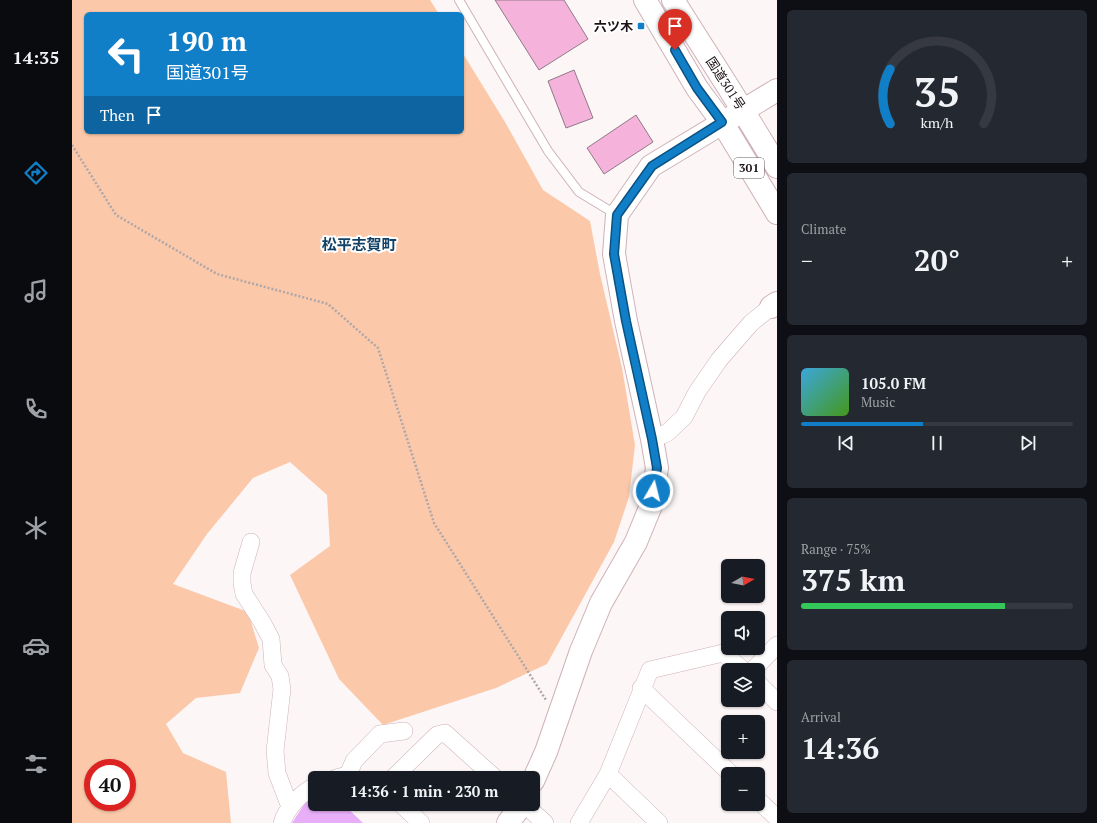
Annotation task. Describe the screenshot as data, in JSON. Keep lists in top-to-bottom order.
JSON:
{
  "streets": {
    "main road": ["国道301号", "301"]
  },
  "districts": ["松平志賀町"],
  "places": {
    "transit": ["六ツ木"]
  },
  "north": "right",
  "page": {
    "tabs": "14:35",
    "turn": ["190 m", "国道301号"],
    "then": "Then",
    "tile": [
      "Climate",
      ["Range · 75%", "375 km"],
      ["Arrival", "14:36"]
    ],
    "heat": ["−", "20°", "+"],
    "song": ["105.0 FM", "Music"],
    "map_buttons": ["+", "−"],
    "limit": "40",
    "trip": "14:36 · 1 min · 230 m",
    "gauge": ["35", "km/h"]
  }
}
